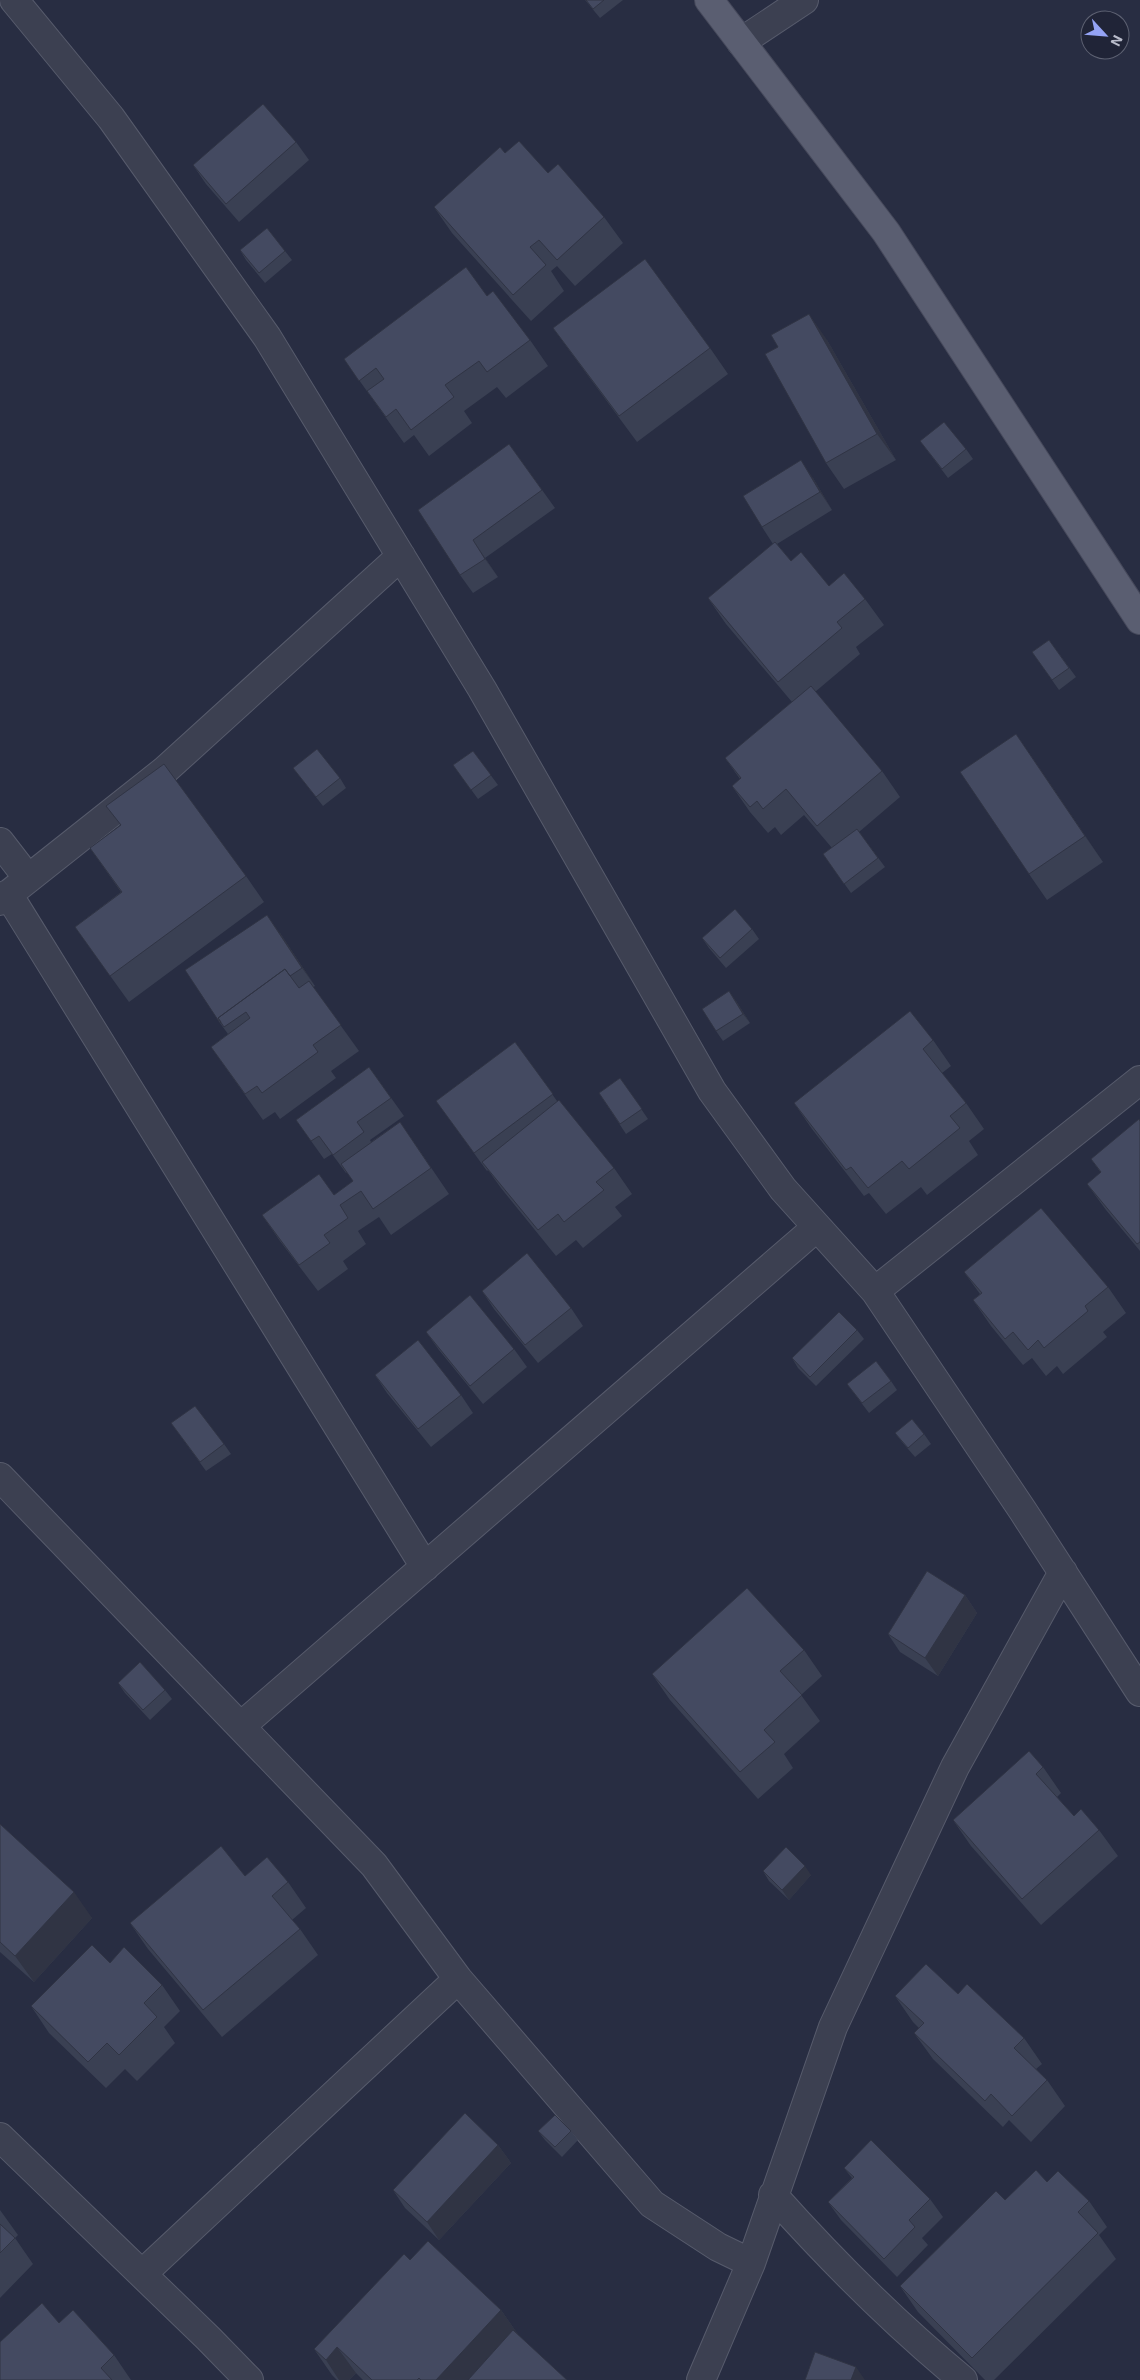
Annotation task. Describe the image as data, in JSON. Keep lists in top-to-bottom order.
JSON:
{
  "north": "bottom right"
}
